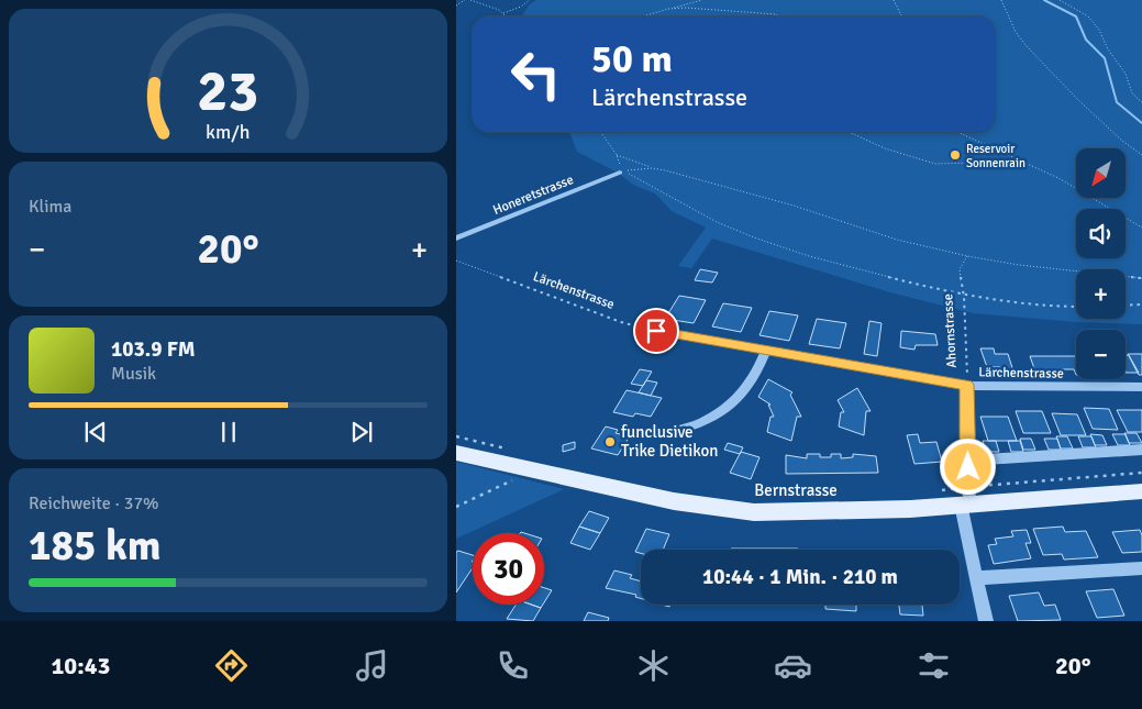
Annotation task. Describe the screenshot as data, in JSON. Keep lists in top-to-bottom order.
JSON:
{
  "streets": {
    "main road": ["Bernstrasse"],
    "street": ["Honeretstrasse", "Lärchenstrasse", "Ahornstrasse"]
  },
  "crossings": [
    ["Lärchenstrasse", "Ahornstrasse"],
    ["Ahornstrasse", "Bernstrasse"]
  ],
  "places": ["Reservoir Sonnenrain", "funclusive Trike Dietikon"],
  "north": "bottom left",
  "page": {
    "turn": ["50 m", "Lärchenstrasse"],
    "map_buttons": ["+", "−"],
    "tile": [
      "Klima",
      ["Reichweite · 37%", "185 km"]
    ],
    "heat": ["−", "20°", "+"],
    "song": ["103.9 FM", "Musik"],
    "limit": "30",
    "trip": "10:44 · 1 Min. · 210 m",
    "tabs": ["10:43", "20°"],
    "gauge": ["23", "km/h"]
  }
}
